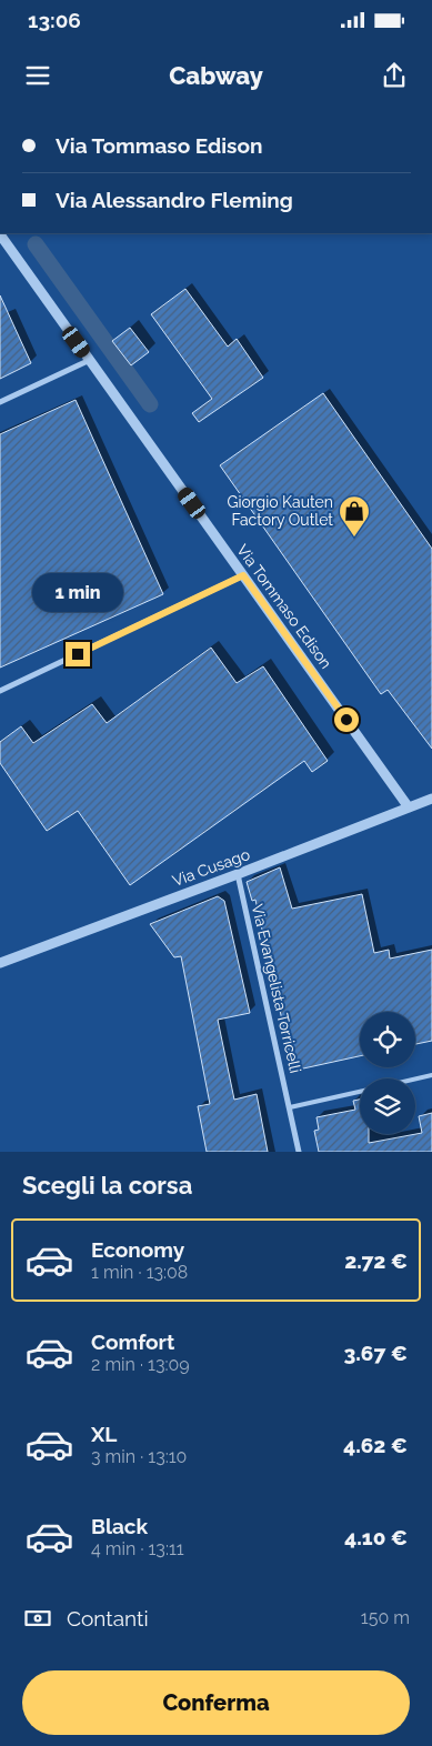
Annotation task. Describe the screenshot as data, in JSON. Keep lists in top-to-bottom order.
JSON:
{
  "streets": {
    "street": ["Via Tommaso Edison", "Via Cusago", "Via Evangelista Torricelli"]
  },
  "crossings": [
    ["Via Tommaso Edison", "Via Cusago"],
    ["Via Cusago", "Via Evangelista Torricelli"]
  ],
  "places": {
    "shop": ["Giorgio Kauten Factory Outlet"]
  },
  "page": {
    "status": "13:06",
    "header": "Cabway",
    "banner": ["Via Tommaso Edison", "Via Alessandro Fleming"],
    "bubble": "1 min",
    "heading": "Scegli la corsa",
    "list": [
      {
        "name": "Economy",
        "note": "1 min · 13:08",
        "value": "2.72 €"
      },
      {
        "name": "Comfort",
        "note": "2 min · 13:09",
        "value": "3.67 €"
      },
      {
        "name": "XL",
        "note": "3 min · 13:10",
        "value": "4.62 €"
      },
      {
        "name": "Black",
        "note": "4 min · 13:11",
        "value": "4.10 €"
      }
    ],
    "pay": ["Contanti", "150 m"],
    "buttons": "Conferma"
  }
}
